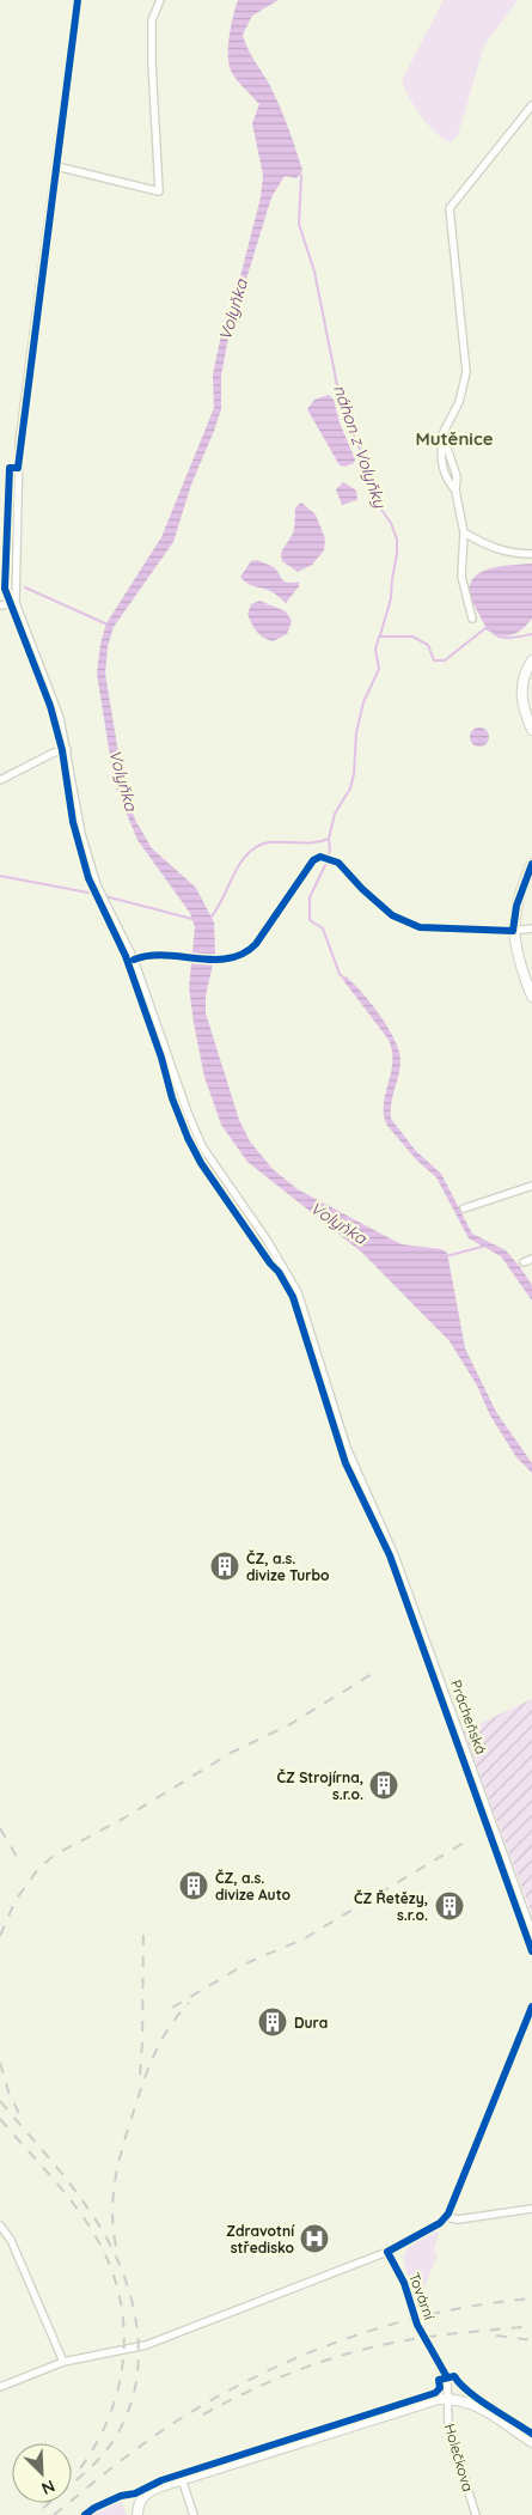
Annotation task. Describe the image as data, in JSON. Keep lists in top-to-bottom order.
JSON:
{
  "streets": {
    "street": ["Prácheňská", "Tovární", "Holečkova"]
  },
  "crossings": [
    ["Tovární", "Holečkova"]
  ],
  "districts": ["Mutěnice"],
  "water": ["Volyňka", "náhon z Volyňky"],
  "places": {
    "building": [
      "ČZ, a.s. divize Turbo",
      "ČZ Strojírna, s.r.o.",
      "ČZ, a.s. divize Auto",
      "ČZ Řetězy, s.r.o.",
      "Dura"
    ],
    "hospital": ["Zdravotní středisko"]
  },
  "north": "bottom right"
}
